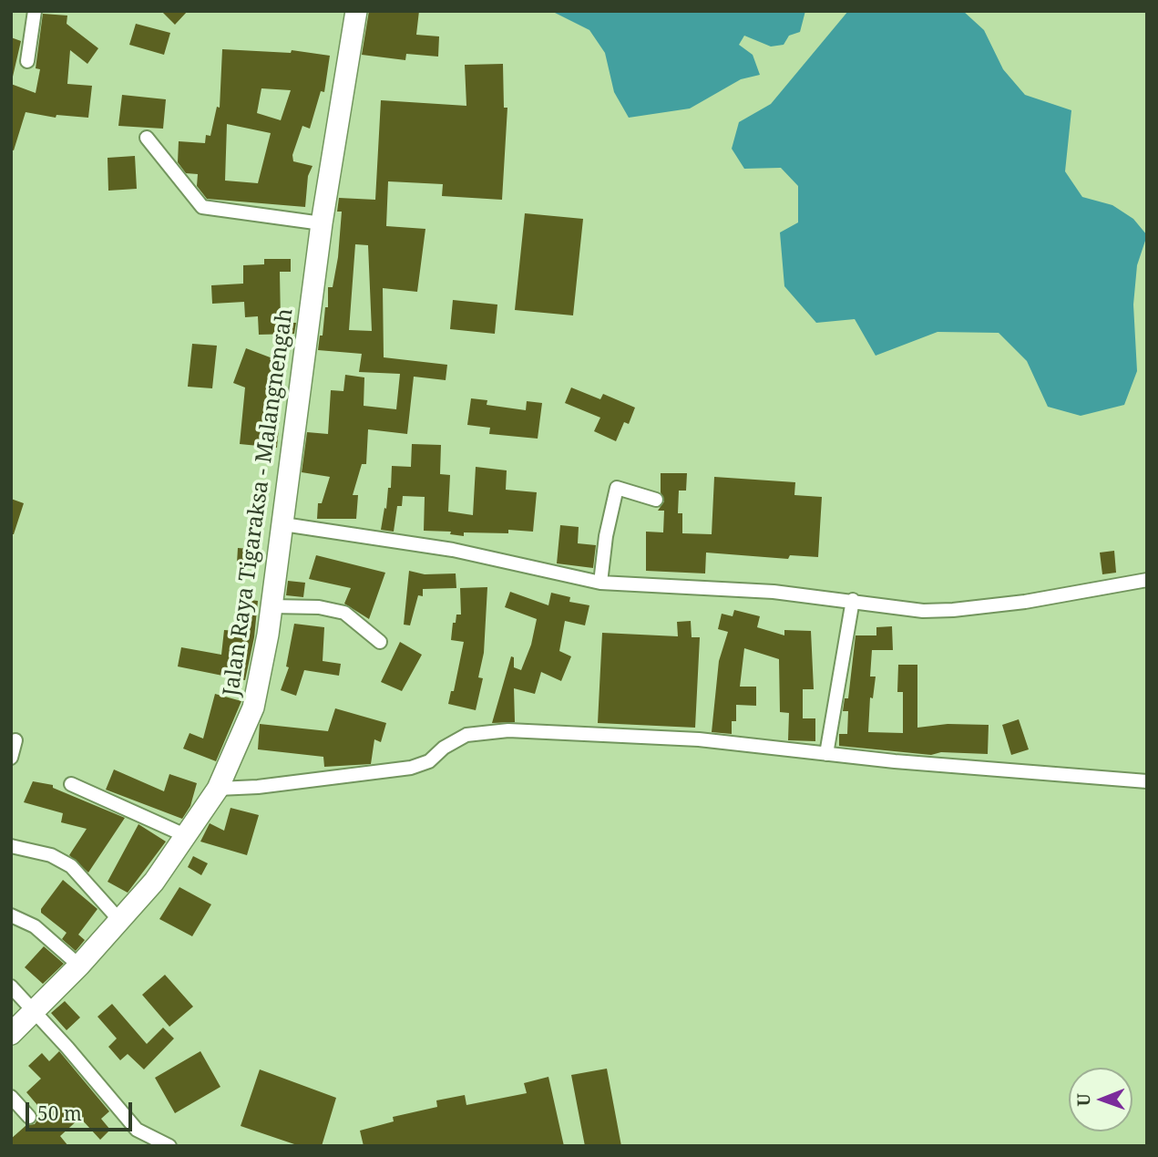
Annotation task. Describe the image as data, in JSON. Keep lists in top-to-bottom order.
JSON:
{
  "streets": {
    "main road": ["Jalan Raya Tigaraksa - Malangnengah"]
  },
  "scale_bar": "50 m",
  "north": "left"
}
